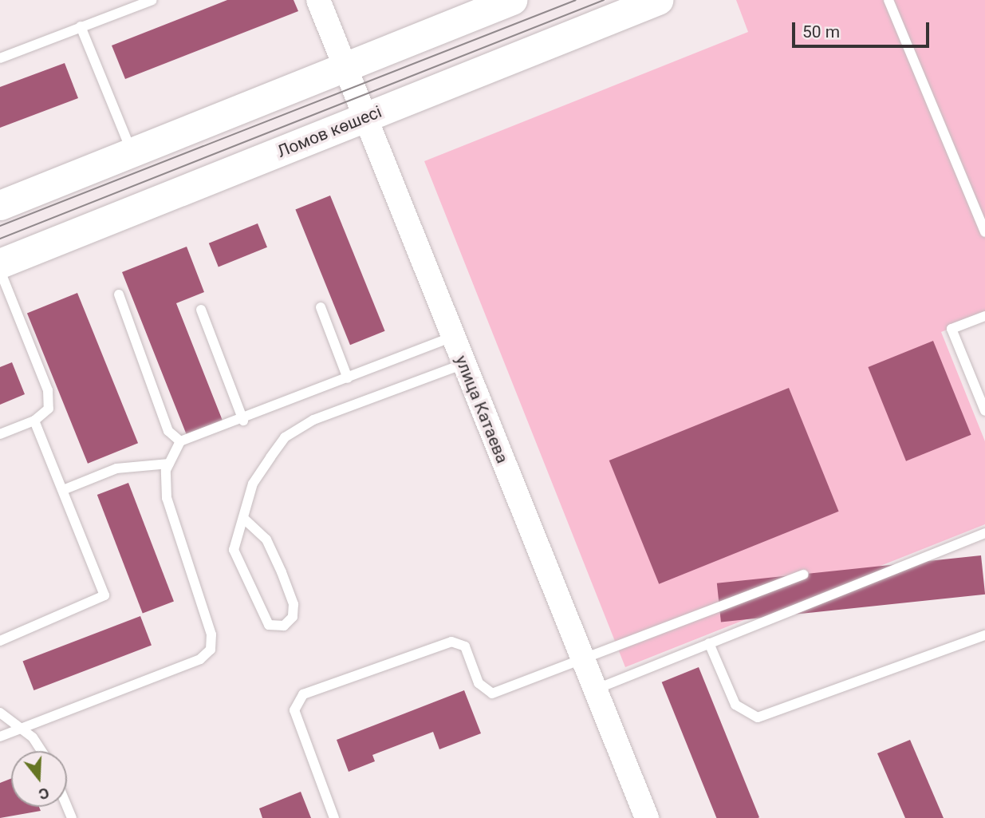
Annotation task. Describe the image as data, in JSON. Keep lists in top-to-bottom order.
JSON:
{
  "streets": {
    "main road": ["Ломов көшесі"],
    "street": ["улица Катаева"]
  },
  "crossings": [
    ["Ломов көшесі", "улица Катаева"]
  ],
  "scale_bar": "50 m",
  "north": "bottom"
}
